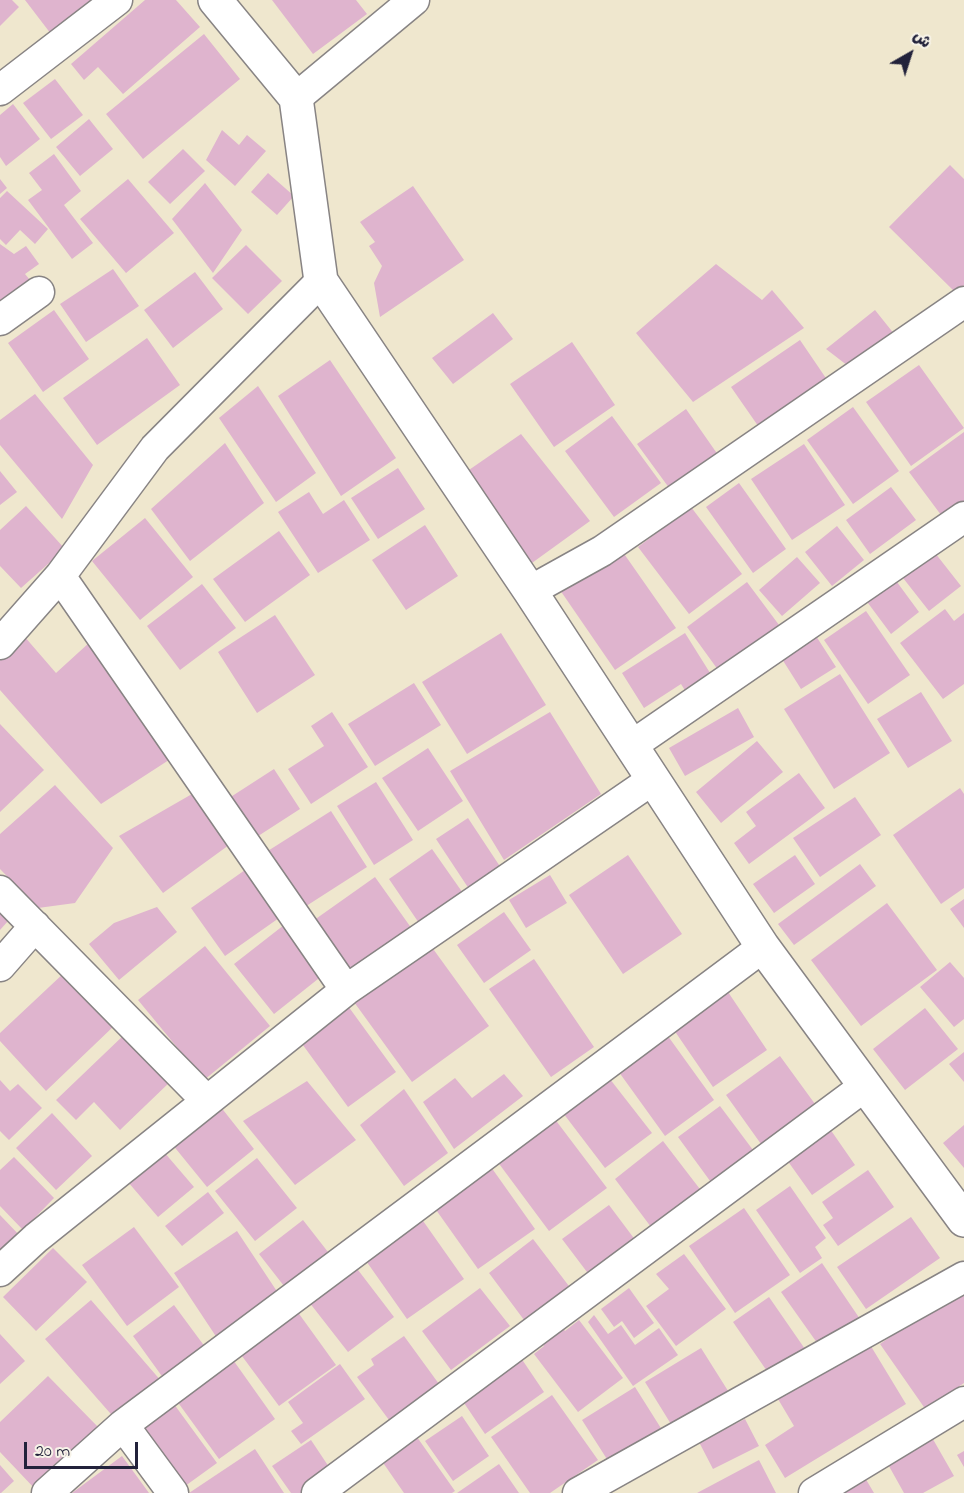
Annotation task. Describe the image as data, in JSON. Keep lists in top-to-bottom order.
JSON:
{
  "scale_bar": "20 m",
  "north": "top right"
}
